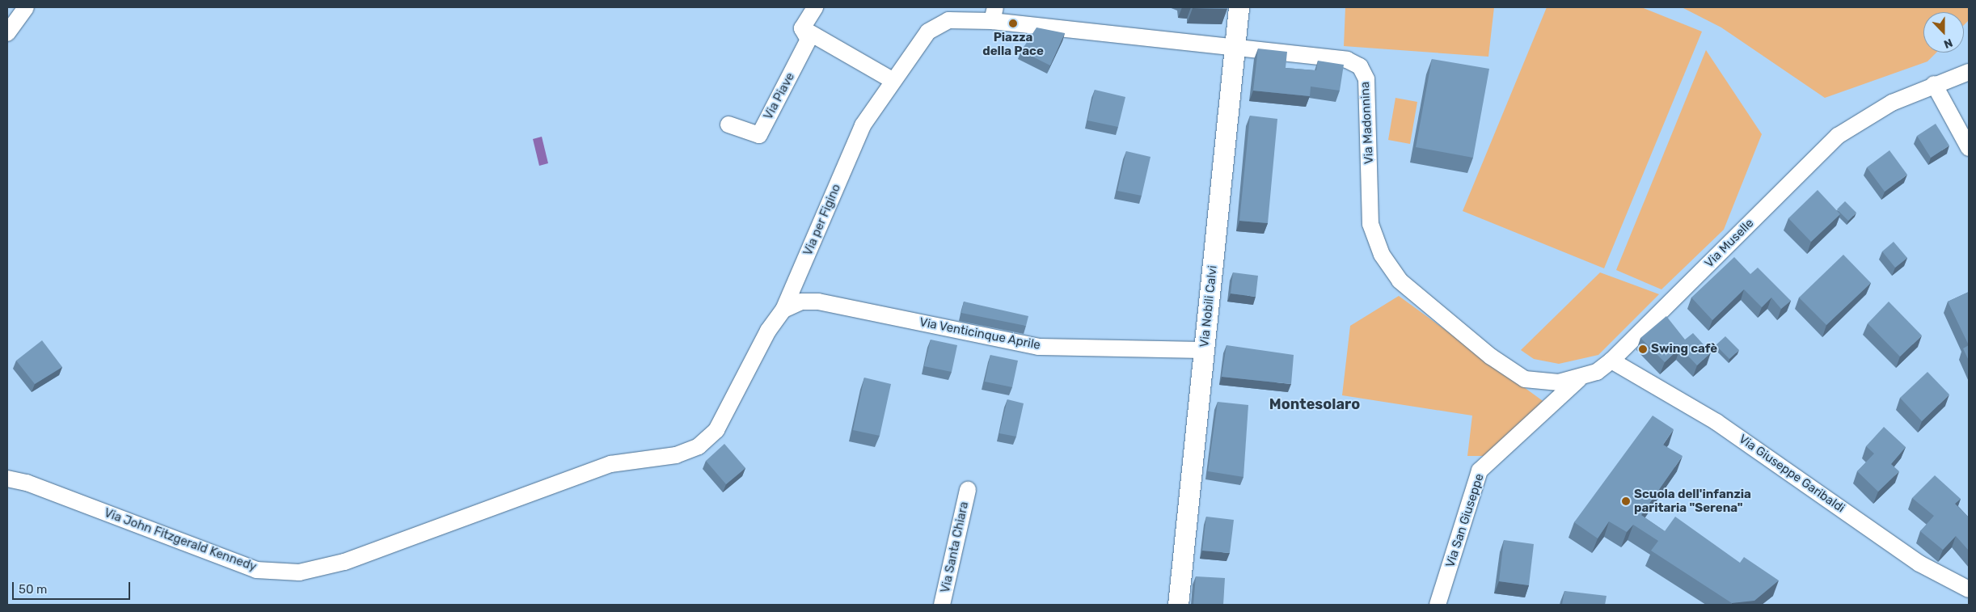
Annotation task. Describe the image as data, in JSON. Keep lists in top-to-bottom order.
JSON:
{
  "streets": {
    "main road": ["Via Nobili Calvi"],
    "street": [
      "Via Piave",
      "Via Madonnina",
      "Via per Figino",
      "Via Muselle",
      "Via Venticinque Aprile",
      "Via Giuseppe Garibaldi",
      "Via San Giuseppe",
      "Via John Fitzgerald Kennedy",
      "Via Santa Chiara"
    ]
  },
  "crossings": [
    ["Via Madonnina", "Via per Figino"],
    ["Via Madonnina", "Via Muselle"],
    ["Via Madonnina", "Via Nobili Calvi"],
    ["Via per Figino", "Via Venticinque Aprile"],
    ["Via per Figino", "Via John Fitzgerald Kennedy"],
    ["Via Muselle", "Via Giuseppe Garibaldi"],
    ["Via Muselle", "Via San Giuseppe"],
    ["Via Nobili Calvi", "Via Venticinque Aprile"]
  ],
  "districts": ["Montesolaro"],
  "places": ["Piazza della Pace", "Swing cafè", "Scuola dell'infanzia paritaria \"Serena\""],
  "scale_bar": "50 m",
  "north": "bottom"
}
